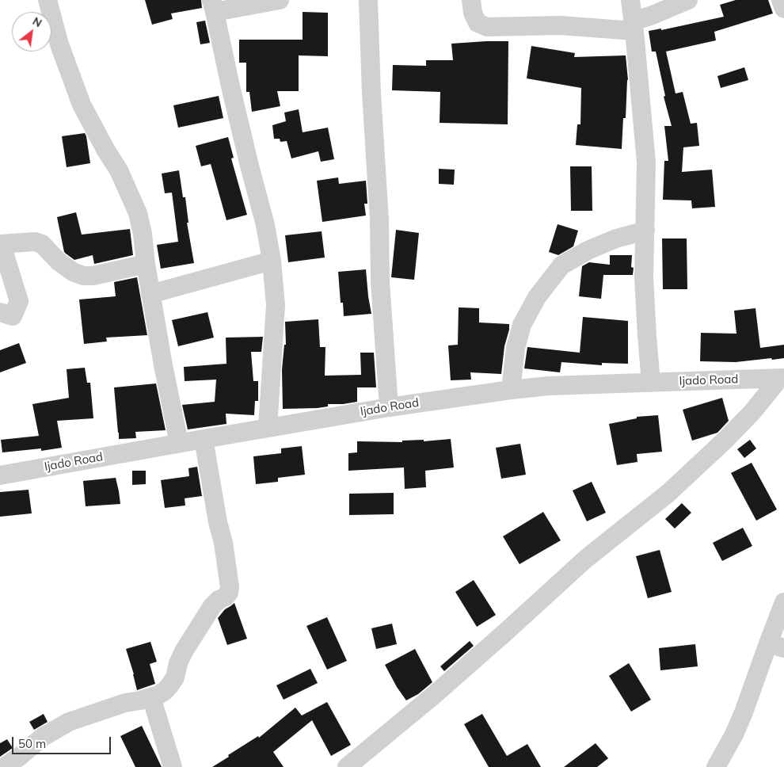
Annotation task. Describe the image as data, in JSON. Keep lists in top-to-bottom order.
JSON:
{
  "streets": {
    "street": ["Ijado Road"]
  },
  "scale_bar": "50 m",
  "north": "top right"
}
